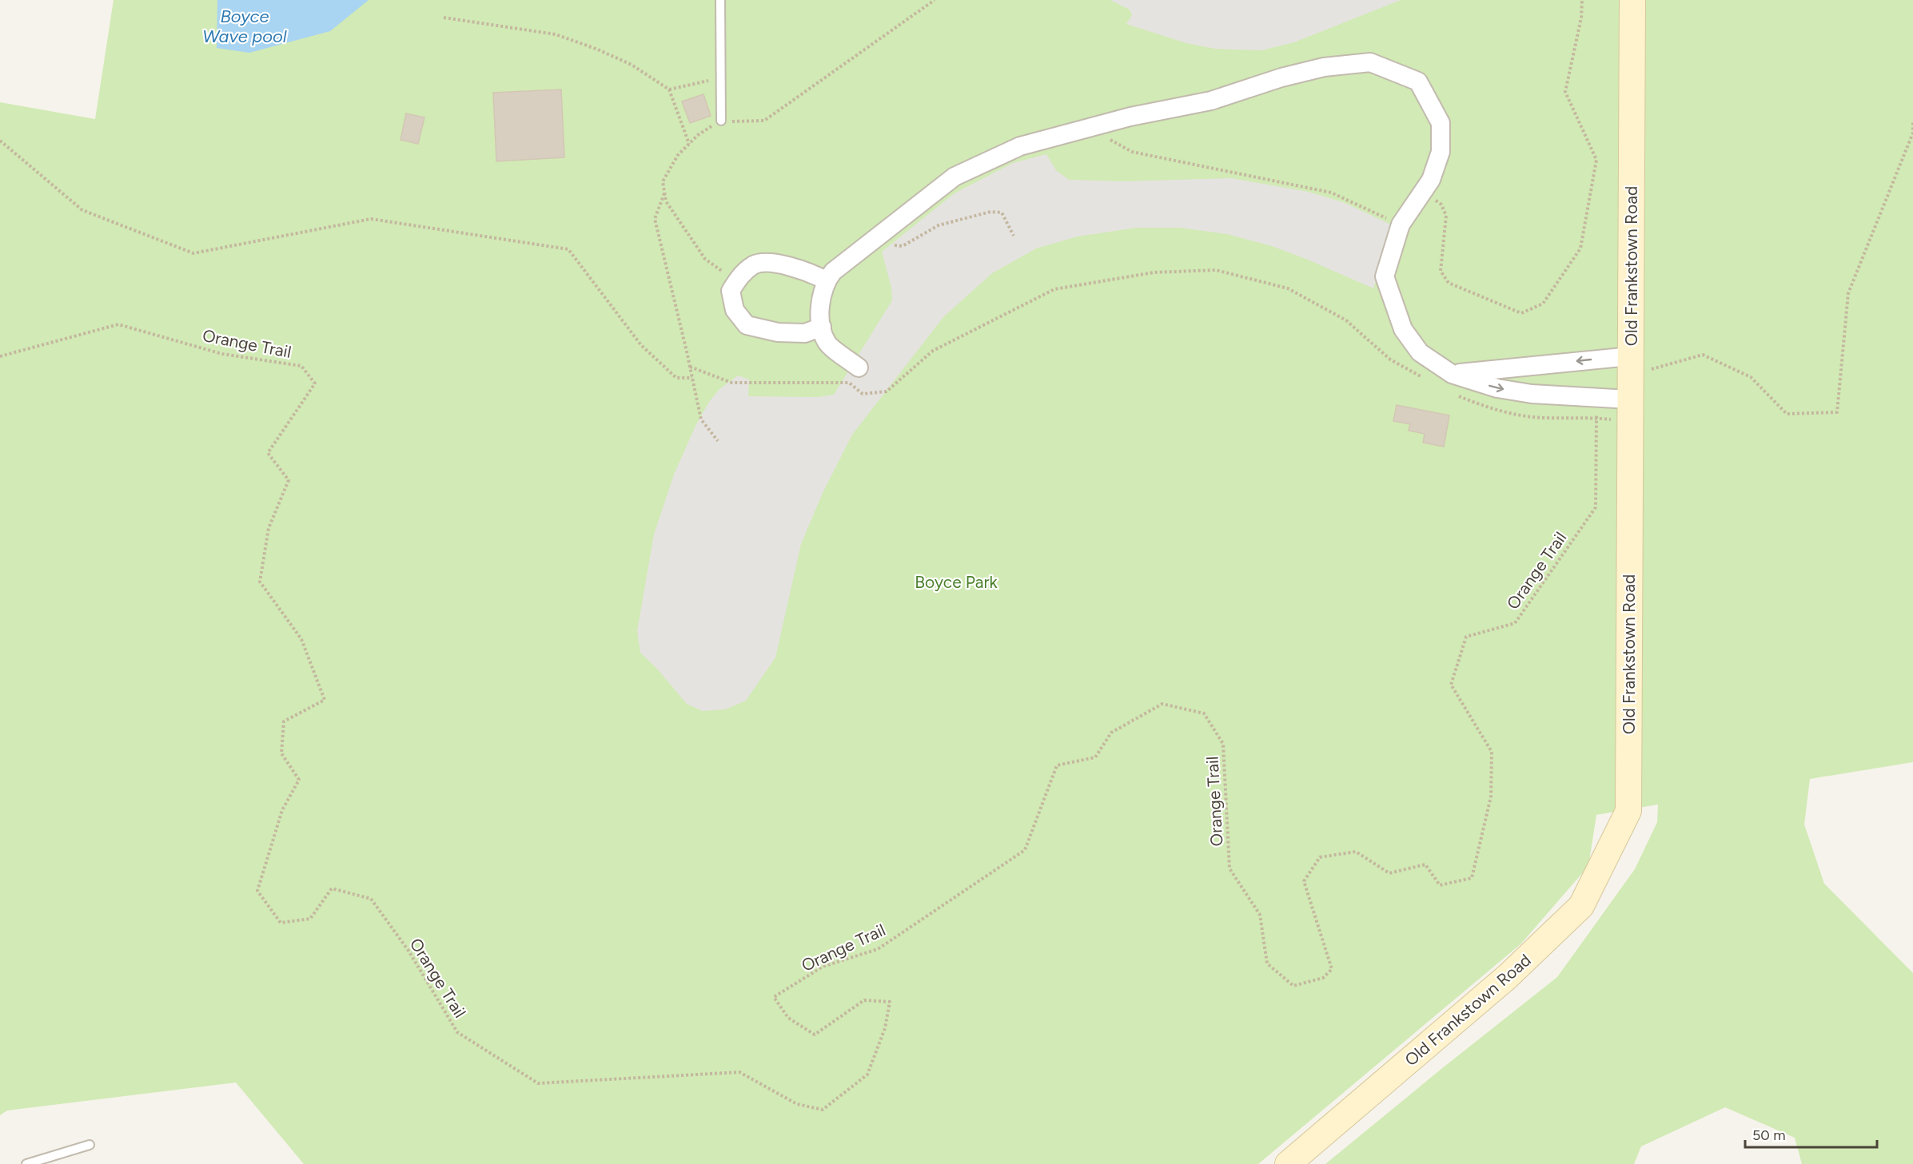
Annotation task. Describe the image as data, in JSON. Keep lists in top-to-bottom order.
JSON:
{
  "streets": {
    "street": ["Old Frankstown Road"],
    "path": ["Orange Trail"]
  },
  "water": ["Boyce Wave pool"],
  "parks": ["Boyce Park"],
  "scale_bar": "50 m"
}
